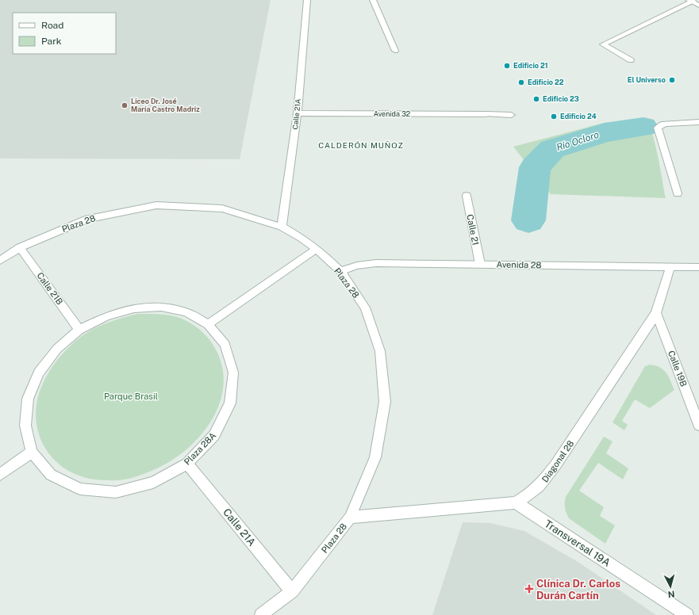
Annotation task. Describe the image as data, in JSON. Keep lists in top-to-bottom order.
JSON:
{
  "streets": {
    "street": [
      "Calle 21A",
      "Avenida 32",
      "Plaza 28",
      "Calle 21",
      "Avenida 28",
      "Calle 21B",
      "Calle 19B",
      "Plaza 28A",
      "Diagonal 28",
      "Transversal 19A"
    ]
  },
  "crossings": [
    ["Calle 21A", "Avenida 32"],
    ["Calle 21A", "Plaza 28"],
    ["Calle 21A", "Plaza 28A"],
    ["Plaza 28", "Avenida 28"],
    ["Plaza 28", "Calle 21B"],
    ["Plaza 28", "Diagonal 28"],
    ["Calle 21", "Avenida 28"],
    ["Avenida 28", "Diagonal 28"],
    ["Calle 21B", "Plaza 28A"],
    ["Calle 19B", "Diagonal 28"],
    ["Diagonal 28", "Transversal 19A"]
  ],
  "districts": ["CALDERÓN MUÑOZ"],
  "water": ["Río Ocloro"],
  "parks": ["Parque Brasil"],
  "places": {
    "other": [
      "Edificio 21",
      "El Universo",
      "Edificio 22",
      "Edificio 23",
      "Liceo Dr. José María Castro Madriz",
      "Edificio 24"
    ],
    "health": ["Clínica Dr. Carlos Durán Cartín"]
  },
  "legend": ["Road", "Park"],
  "north": "bottom"
}
